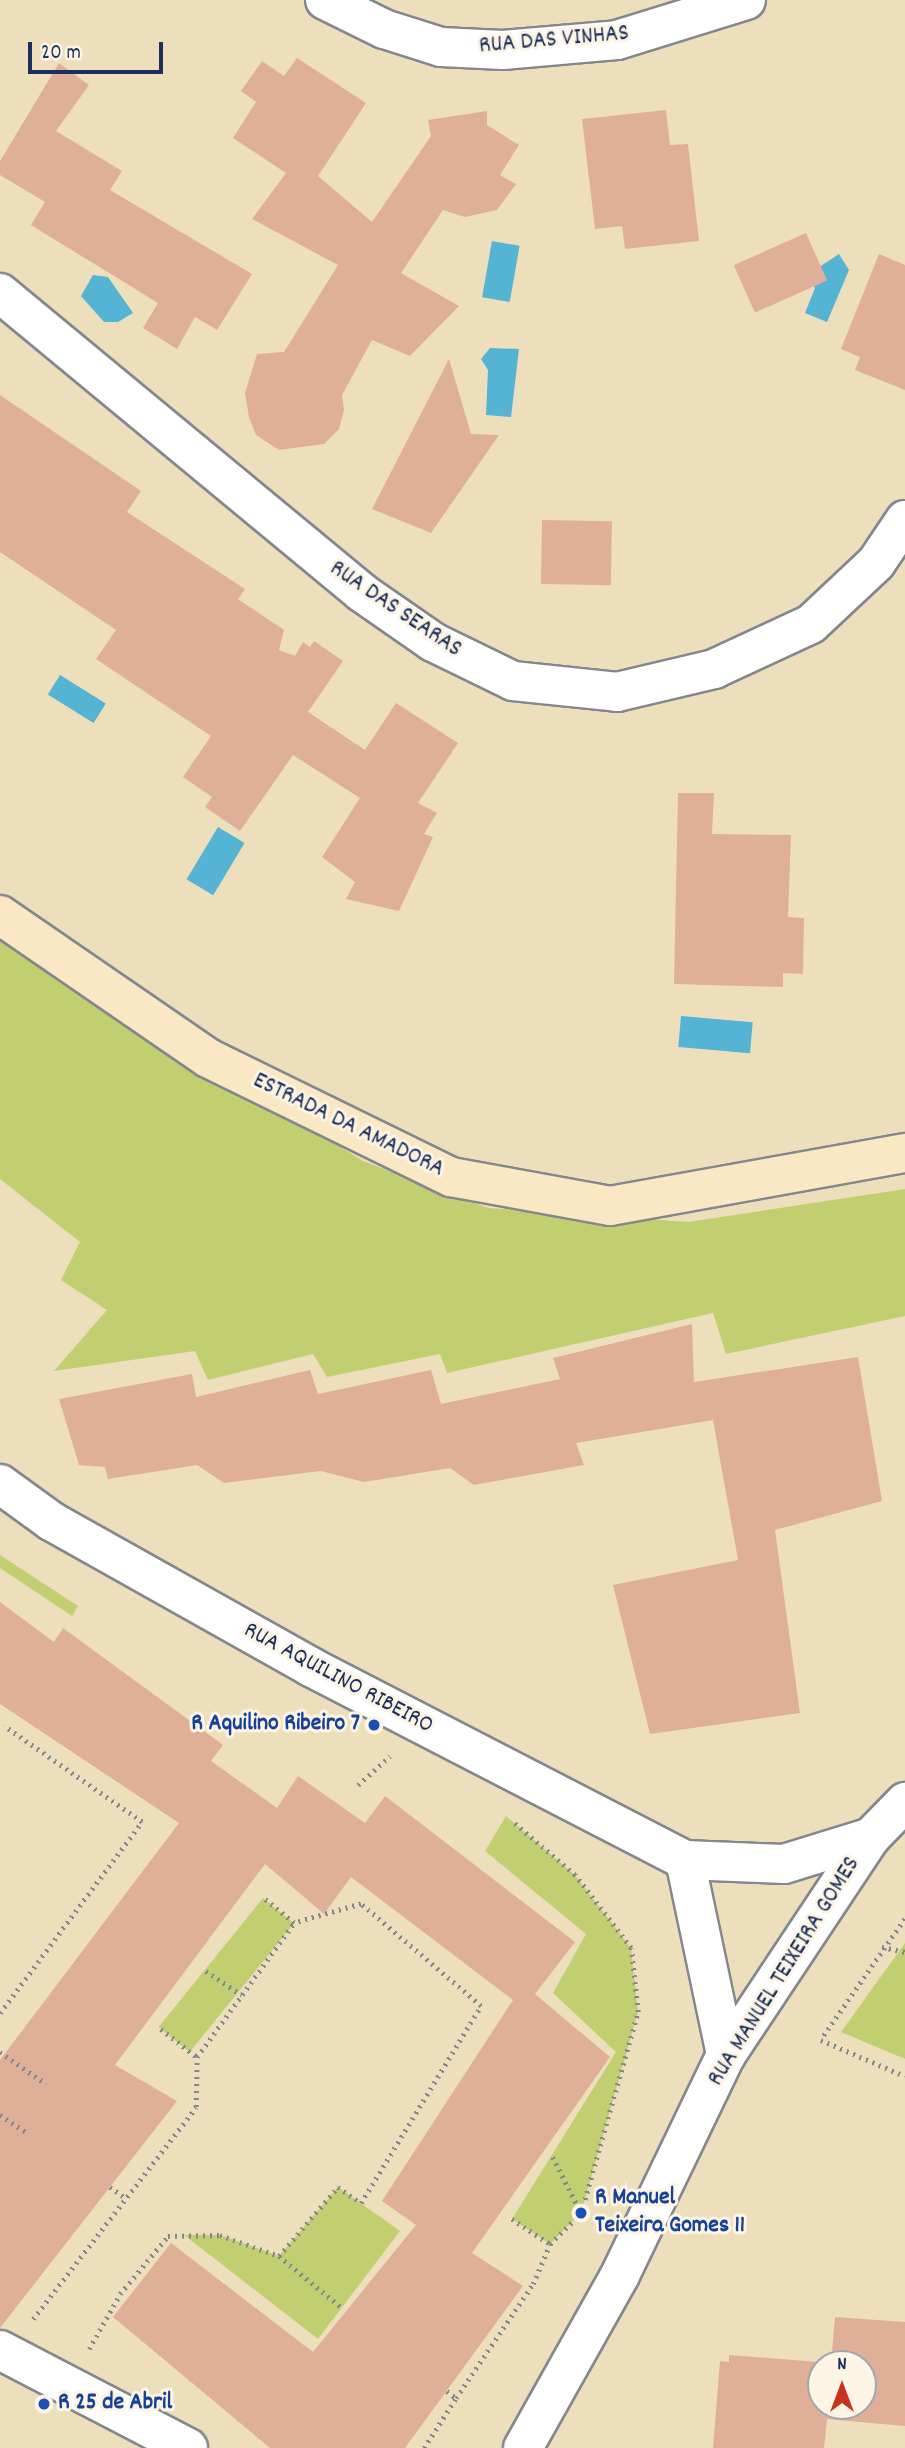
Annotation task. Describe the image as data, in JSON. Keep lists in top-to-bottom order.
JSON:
{
  "streets": {
    "street": [
      "RUA DAS VINHAS",
      "RUA DAS SEARAS",
      "ESTRADA DA AMADORA",
      "RUA AQUILINO RIBEIRO",
      "RUA MANUEL TEIXEIRA GOMES"
    ]
  },
  "crossings": [
    ["RUA AQUILINO RIBEIRO", "RUA MANUEL TEIXEIRA GOMES"]
  ],
  "places": ["R Aquilino Ribeiro 7", "R Manuel Teixeira Gomes 11", "R 25 de Abril"],
  "scale_bar": "20 m",
  "north": "top"
}
